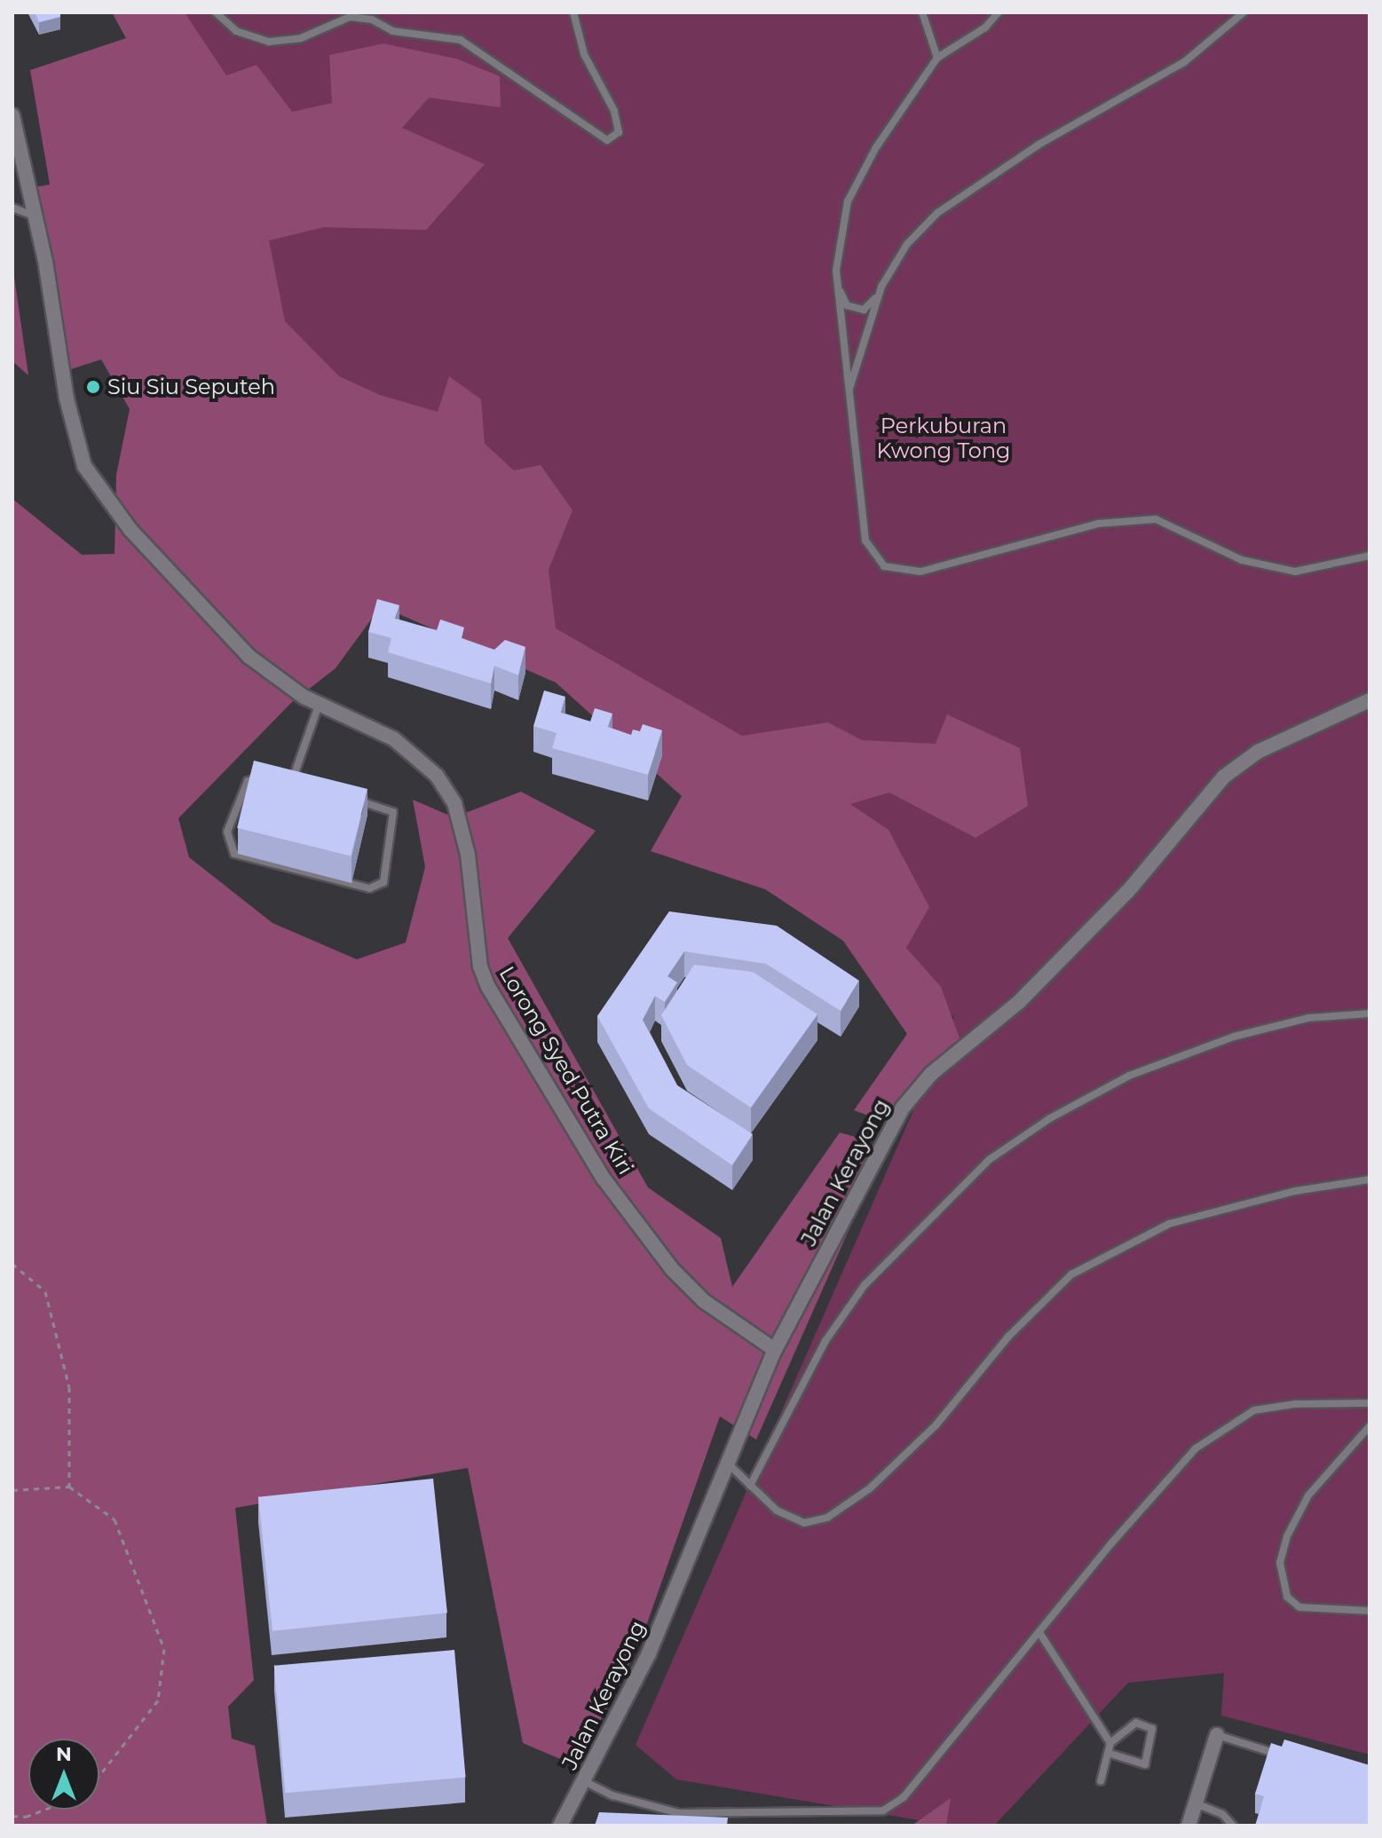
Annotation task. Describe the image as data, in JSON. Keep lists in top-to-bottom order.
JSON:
{
  "streets": {
    "street": ["Lorong Syed Putra Kiri", "Jalan Kerayong"]
  },
  "crossings": [
    ["Lorong Syed Putra Kiri", "Jalan Kerayong"]
  ],
  "parks": ["Perkuburan Kwong Tong"],
  "places": ["Siu Siu Seputeh"],
  "north": "top"
}
